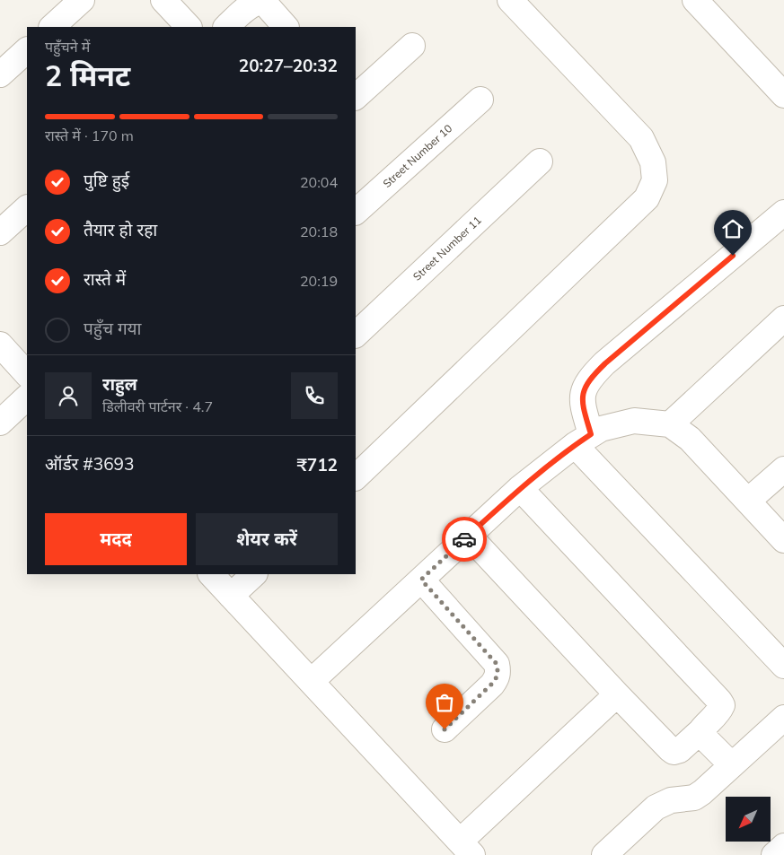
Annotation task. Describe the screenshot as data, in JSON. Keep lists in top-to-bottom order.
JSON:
{
  "streets": {
    "street": ["Street Number 10", "Street Number 11"]
  },
  "north": "bottom left",
  "page": {
    "heading": ["2 मिनट", "पहुँचने में", "20:27–20:32"],
    "panel": [
      "राहुल",
      "डिलीवरी पार्टनर · 4.7",
      "ऑर्डर #3693",
      "₹712"
    ],
    "bar": "रास्ते में · 170 m",
    "list": [
      ["पुष्टि हुई", "20:04"],
      ["तैयार हो रहा", "20:18"],
      ["रास्ते में", "20:19"],
      "पहुँच गया"
    ],
    "buttons": ["मदद", "शेयर करें"]
  }
}
